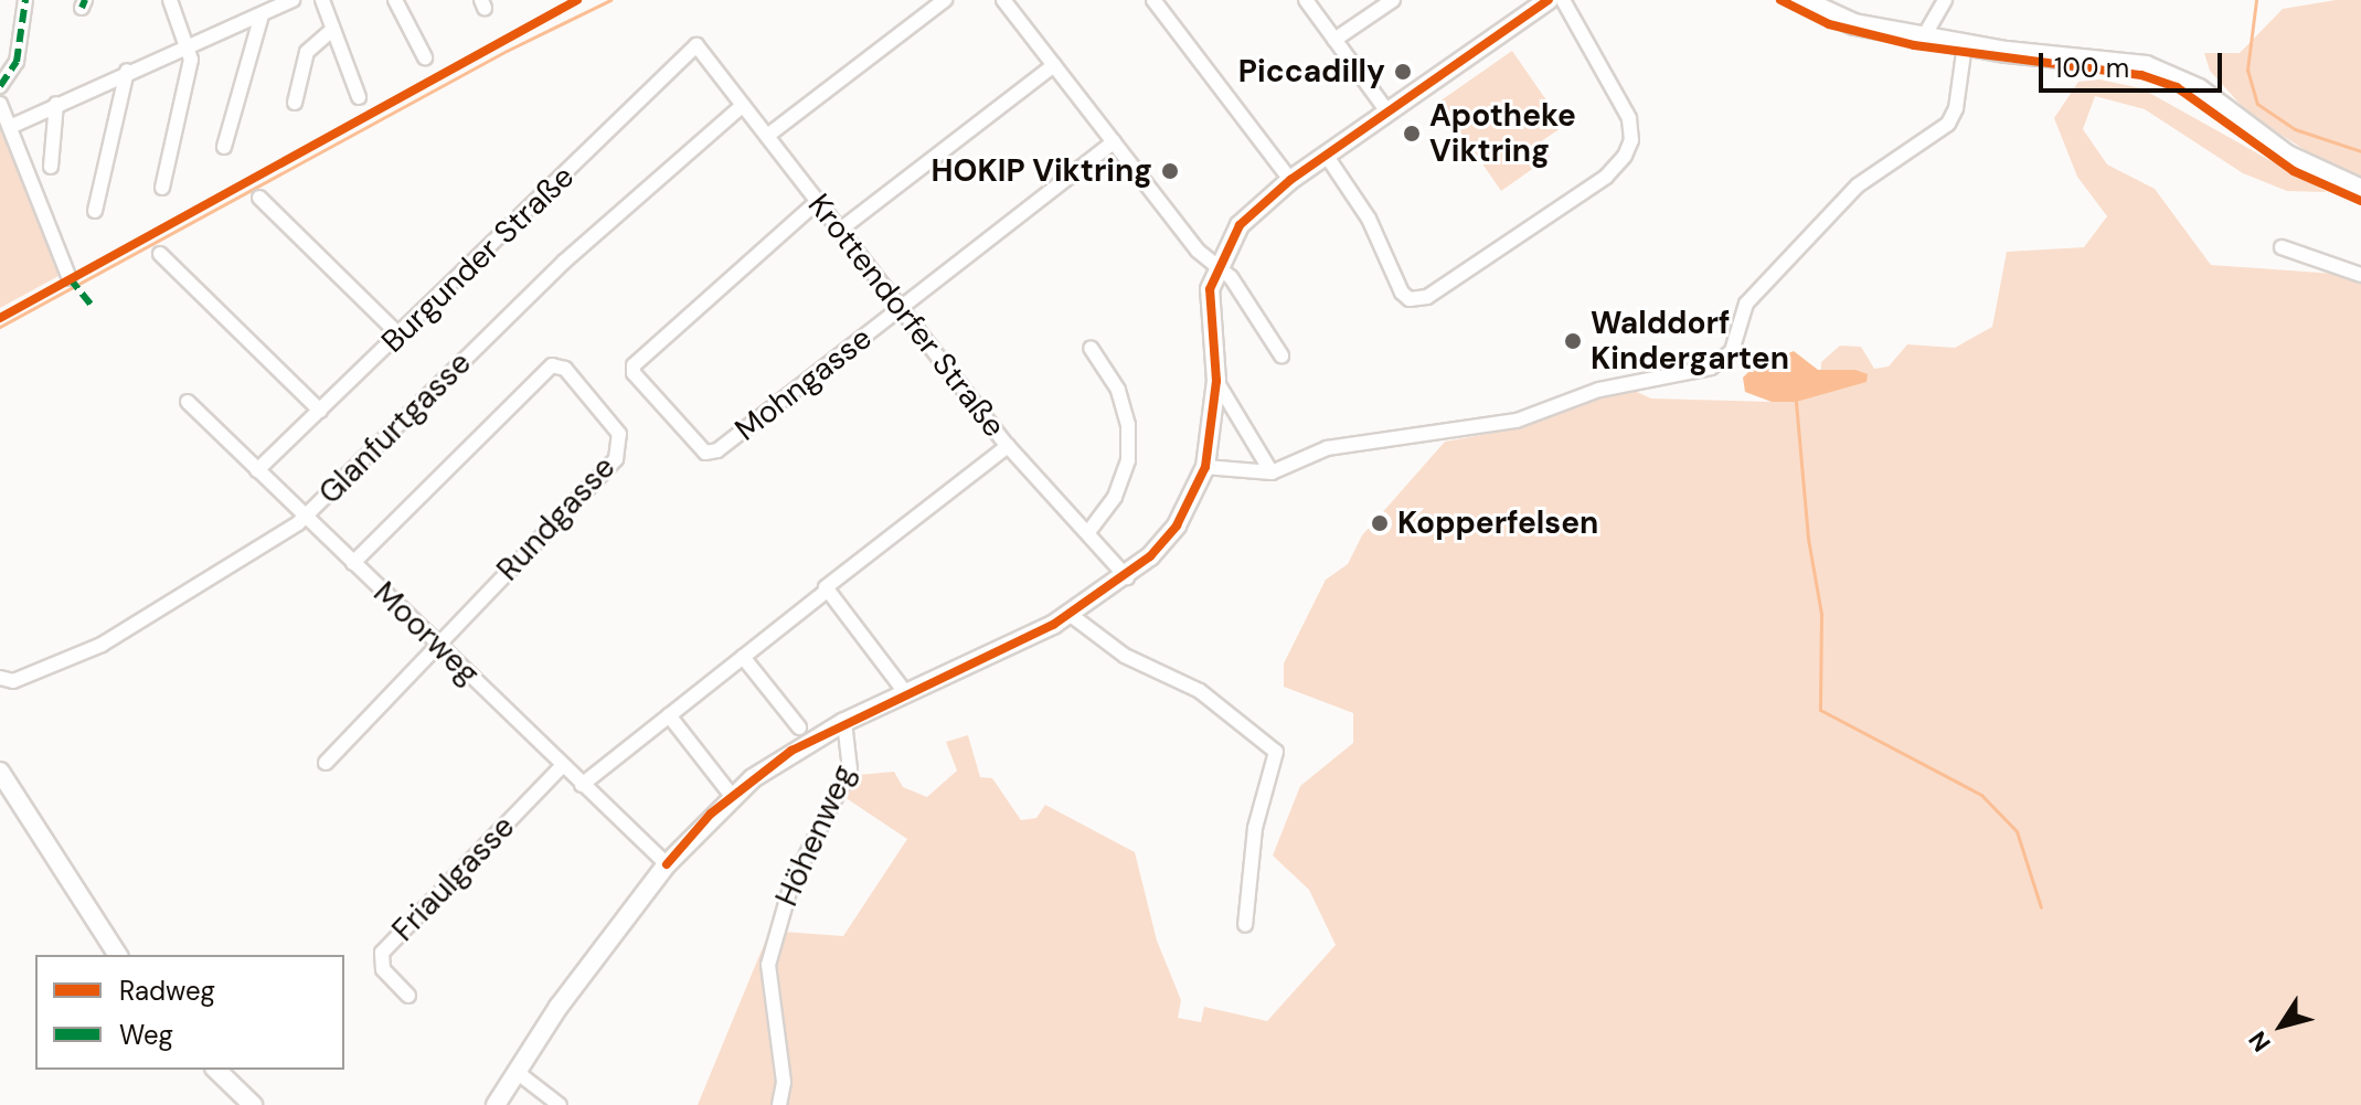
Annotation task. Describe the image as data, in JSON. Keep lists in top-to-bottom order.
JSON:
{
  "streets": {
    "street": [
      "Burgunder Straße",
      "Krottendorfer Straße",
      "Mohngasse",
      "Glanfurtgasse",
      "Rundgasse",
      "Moorweg",
      "Höhenweg",
      "Friaulgasse"
    ]
  },
  "crossings": [
    ["Burgunder Straße", "Krottendorfer Straße"],
    ["Burgunder Straße", "Moorweg"],
    ["Krottendorfer Straße", "Mohngasse"],
    ["Krottendorfer Straße", "Glanfurtgasse"],
    ["Glanfurtgasse", "Moorweg"],
    ["Rundgasse", "Moorweg"],
    ["Moorweg", "Friaulgasse"]
  ],
  "places": [
    "Piccadilly",
    "Apotheke Viktring",
    "HOKIP Viktring",
    "Walddorf Kindergarten",
    "Kopperfelsen"
  ],
  "legend": ["Radweg", "Weg"],
  "scale_bar": "100 m",
  "north": "bottom left"
}
